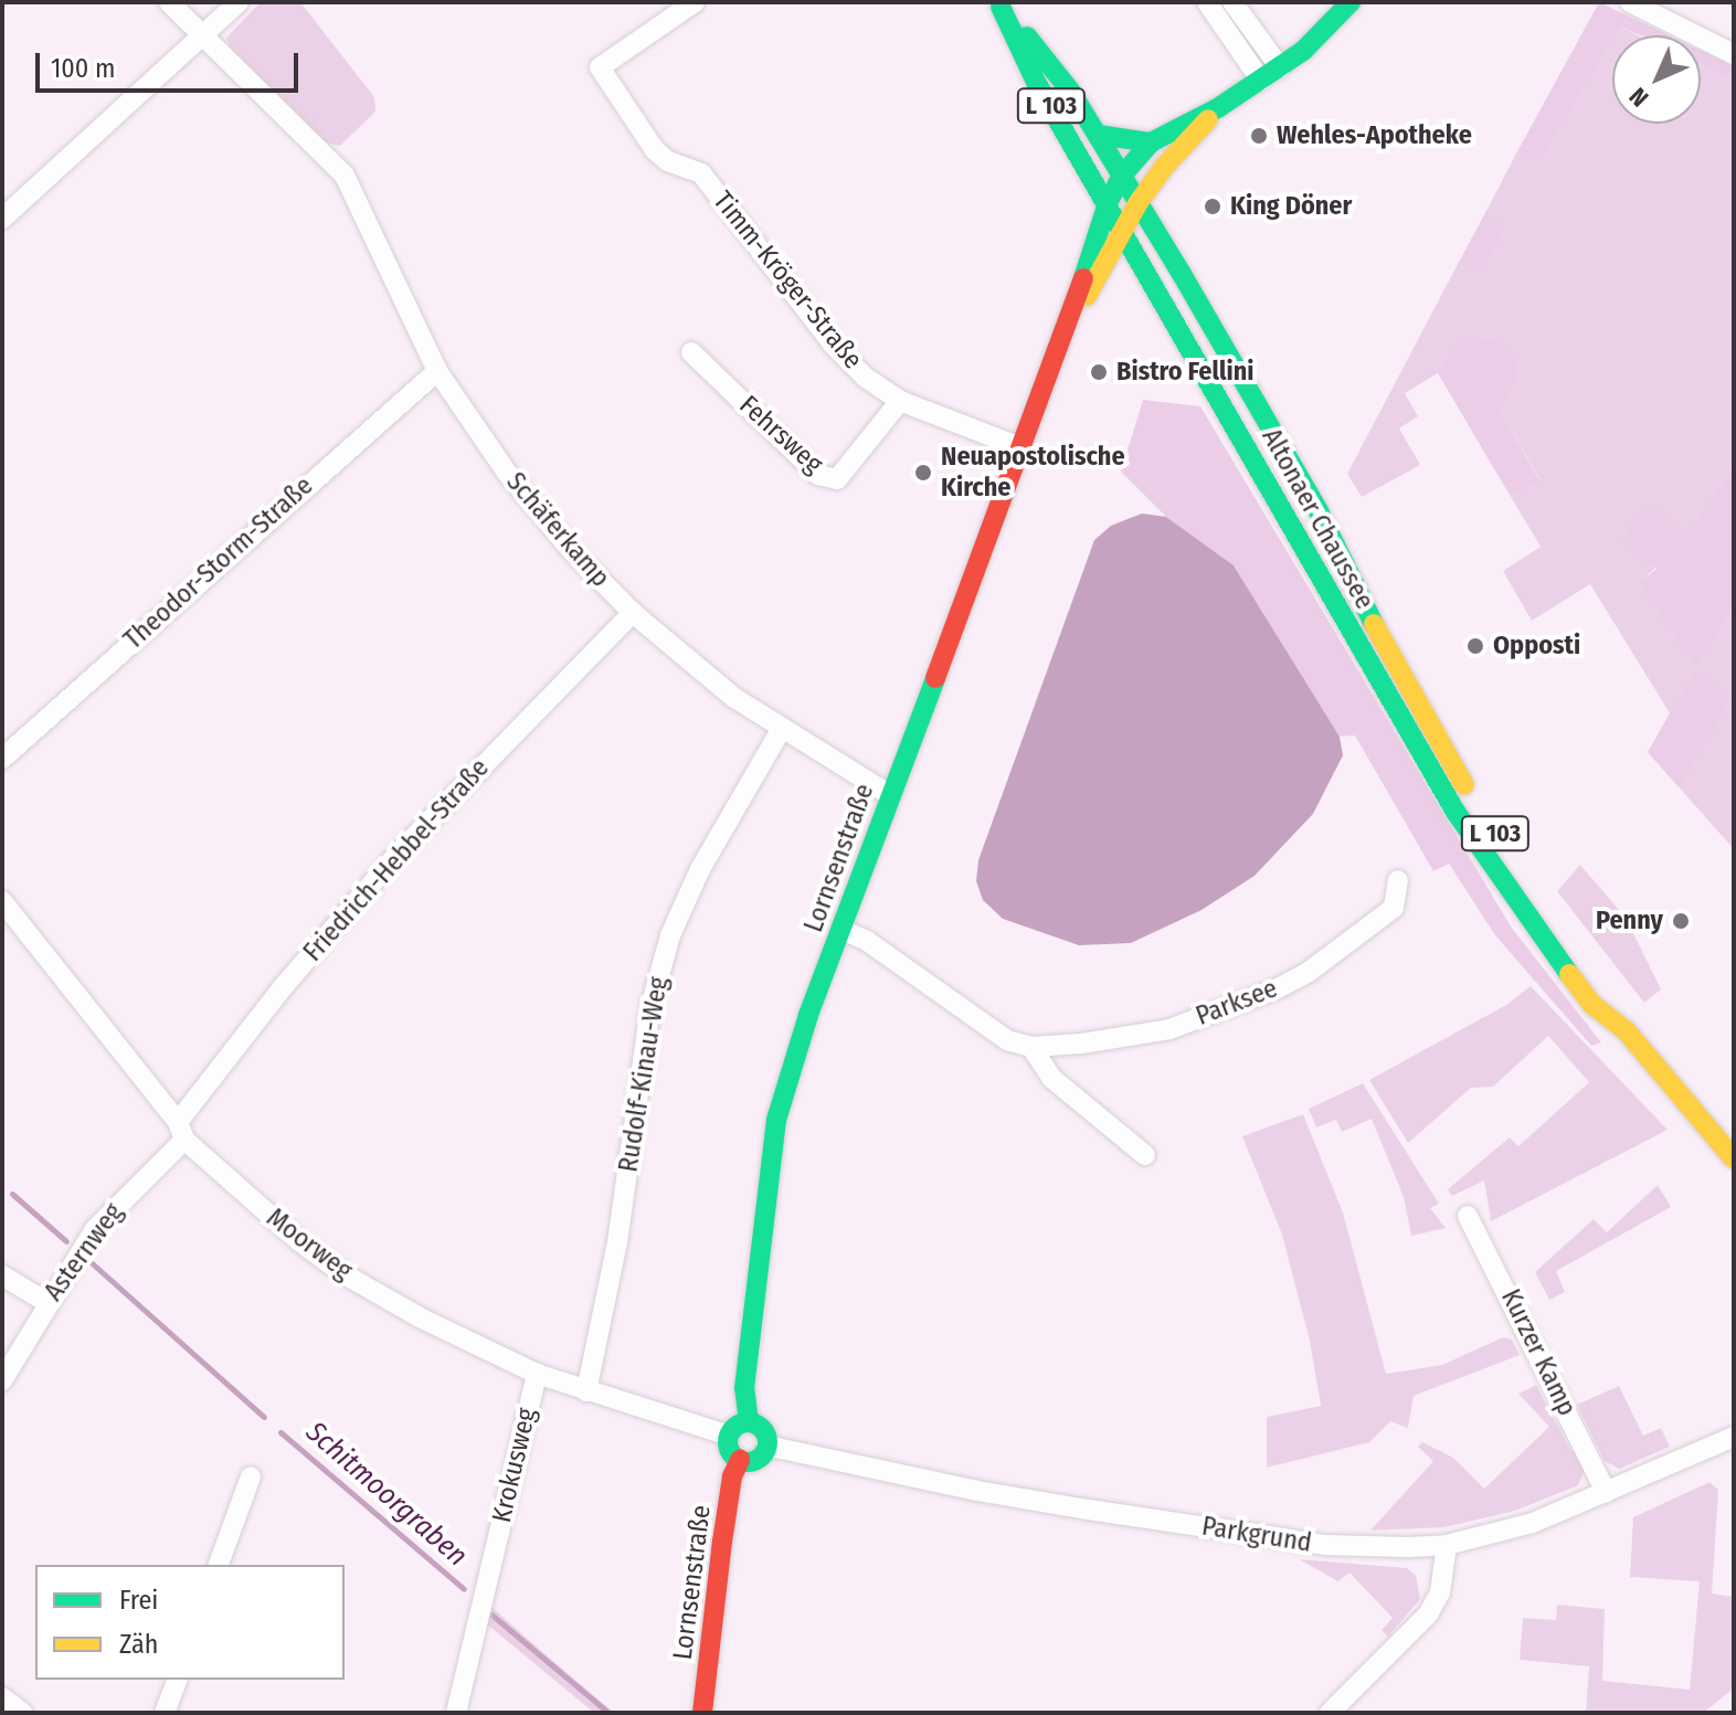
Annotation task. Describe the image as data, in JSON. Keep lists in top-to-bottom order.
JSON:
{
  "streets": {
    "main road": ["L 103", "Altonaer Chaussee", "Lornsenstraße"],
    "street": [
      "Timm-Kröger-Straße",
      "Fehrsweg",
      "Schäferkamp",
      "Theodor-Storm-Straße",
      "Friedrich-Hebbel-Straße",
      "Parksee",
      "Rudolf-Kinau-Weg",
      "Moorweg",
      "Asternweg",
      "Kurzer Kamp",
      "Krokusweg",
      "Parkgrund"
    ]
  },
  "crossings": [
    ["Timm-Kröger-Straße", "Fehrsweg"],
    ["Timm-Kröger-Straße", "Lornsenstraße"],
    ["Altonaer Chaussee", "Lornsenstraße"],
    ["Schäferkamp", "Theodor-Storm-Straße"],
    ["Schäferkamp", "Lornsenstraße"],
    ["Schäferkamp", "Friedrich-Hebbel-Straße"],
    ["Schäferkamp", "Rudolf-Kinau-Weg"],
    ["Lornsenstraße", "Moorweg"],
    ["Lornsenstraße", "Parkgrund"],
    ["Friedrich-Hebbel-Straße", "Moorweg"],
    ["Friedrich-Hebbel-Straße", "Asternweg"],
    ["Rudolf-Kinau-Weg", "Moorweg"],
    ["Moorweg", "Asternweg"],
    ["Moorweg", "Krokusweg"],
    ["Moorweg", "Parkgrund"],
    ["Kurzer Kamp", "Parkgrund"]
  ],
  "water": ["Schitmoorgraben"],
  "places": [
    "Wehles-Apotheke",
    "King Döner",
    "Bistro Fellini",
    "Neuapostolische Kirche",
    "Opposti",
    "Penny"
  ],
  "legend": ["Frei", "Zäh"],
  "scale_bar": "100 m",
  "north": "bottom left"
}
